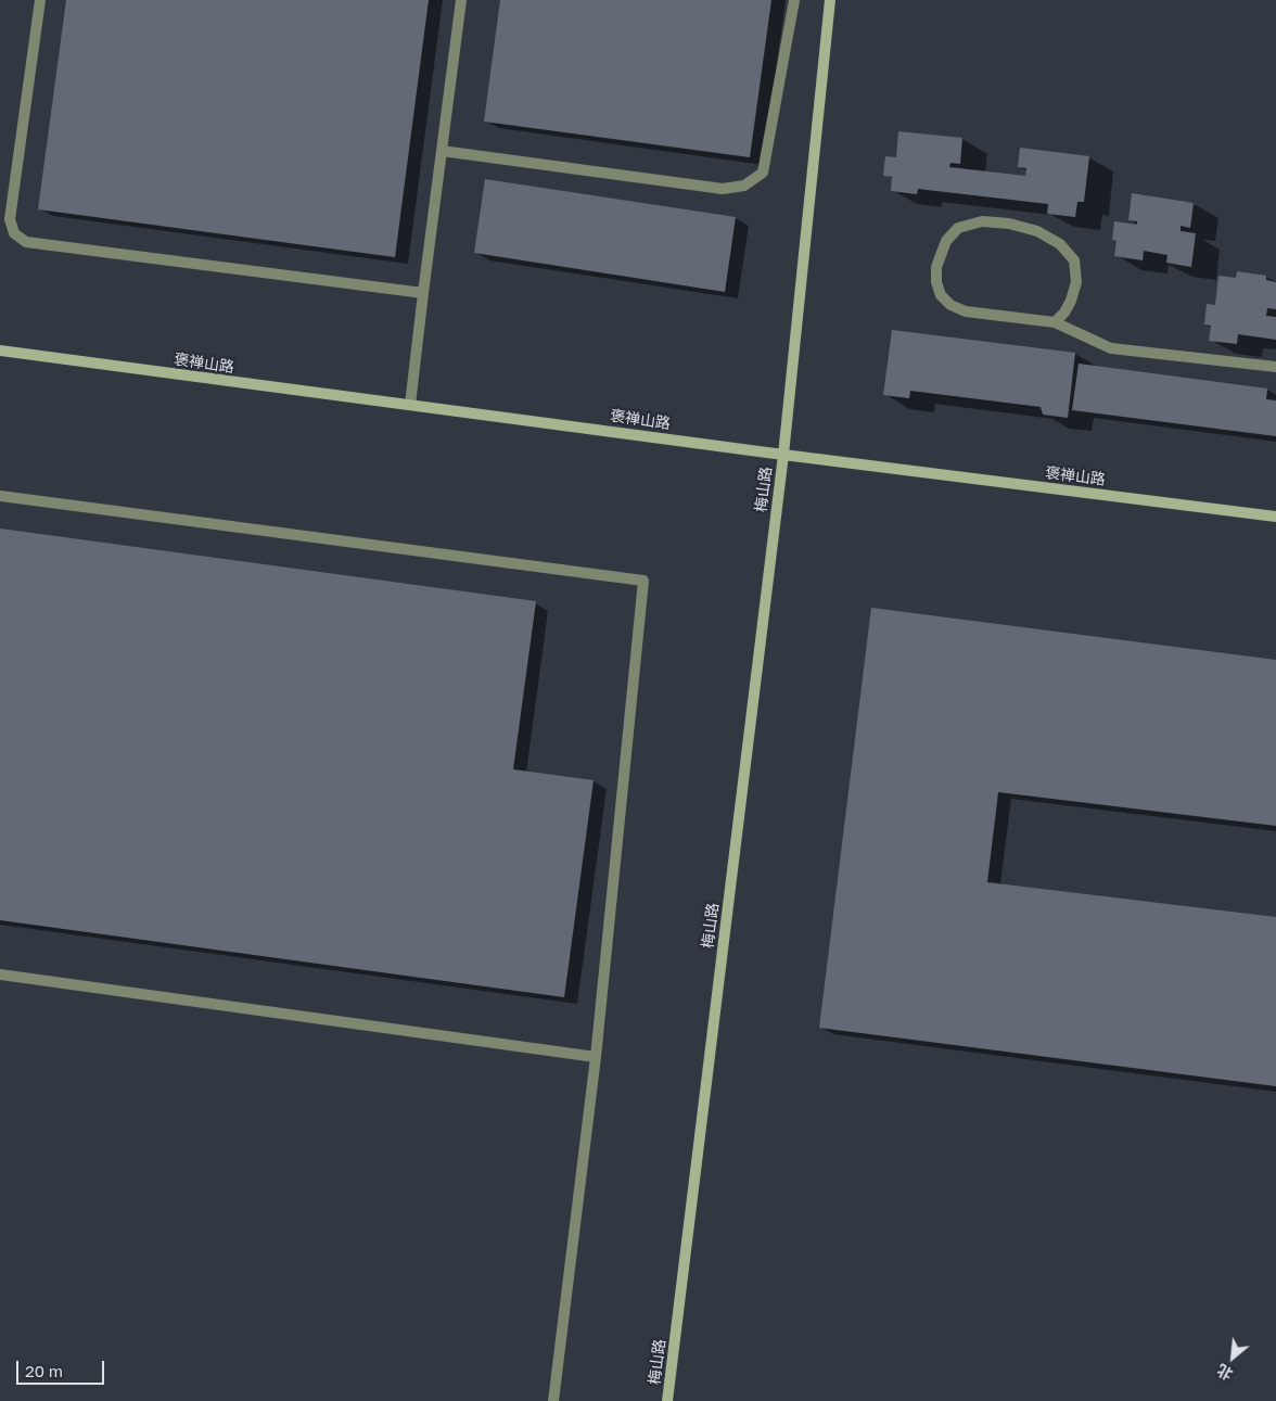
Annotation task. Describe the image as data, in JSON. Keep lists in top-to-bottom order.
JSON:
{
  "streets": {
    "street": ["褒禅山路", "梅山路"]
  },
  "crossings": [
    ["褒禅山路", "梅山路"]
  ],
  "scale_bar": "20 m",
  "north": "bottom left"
}
